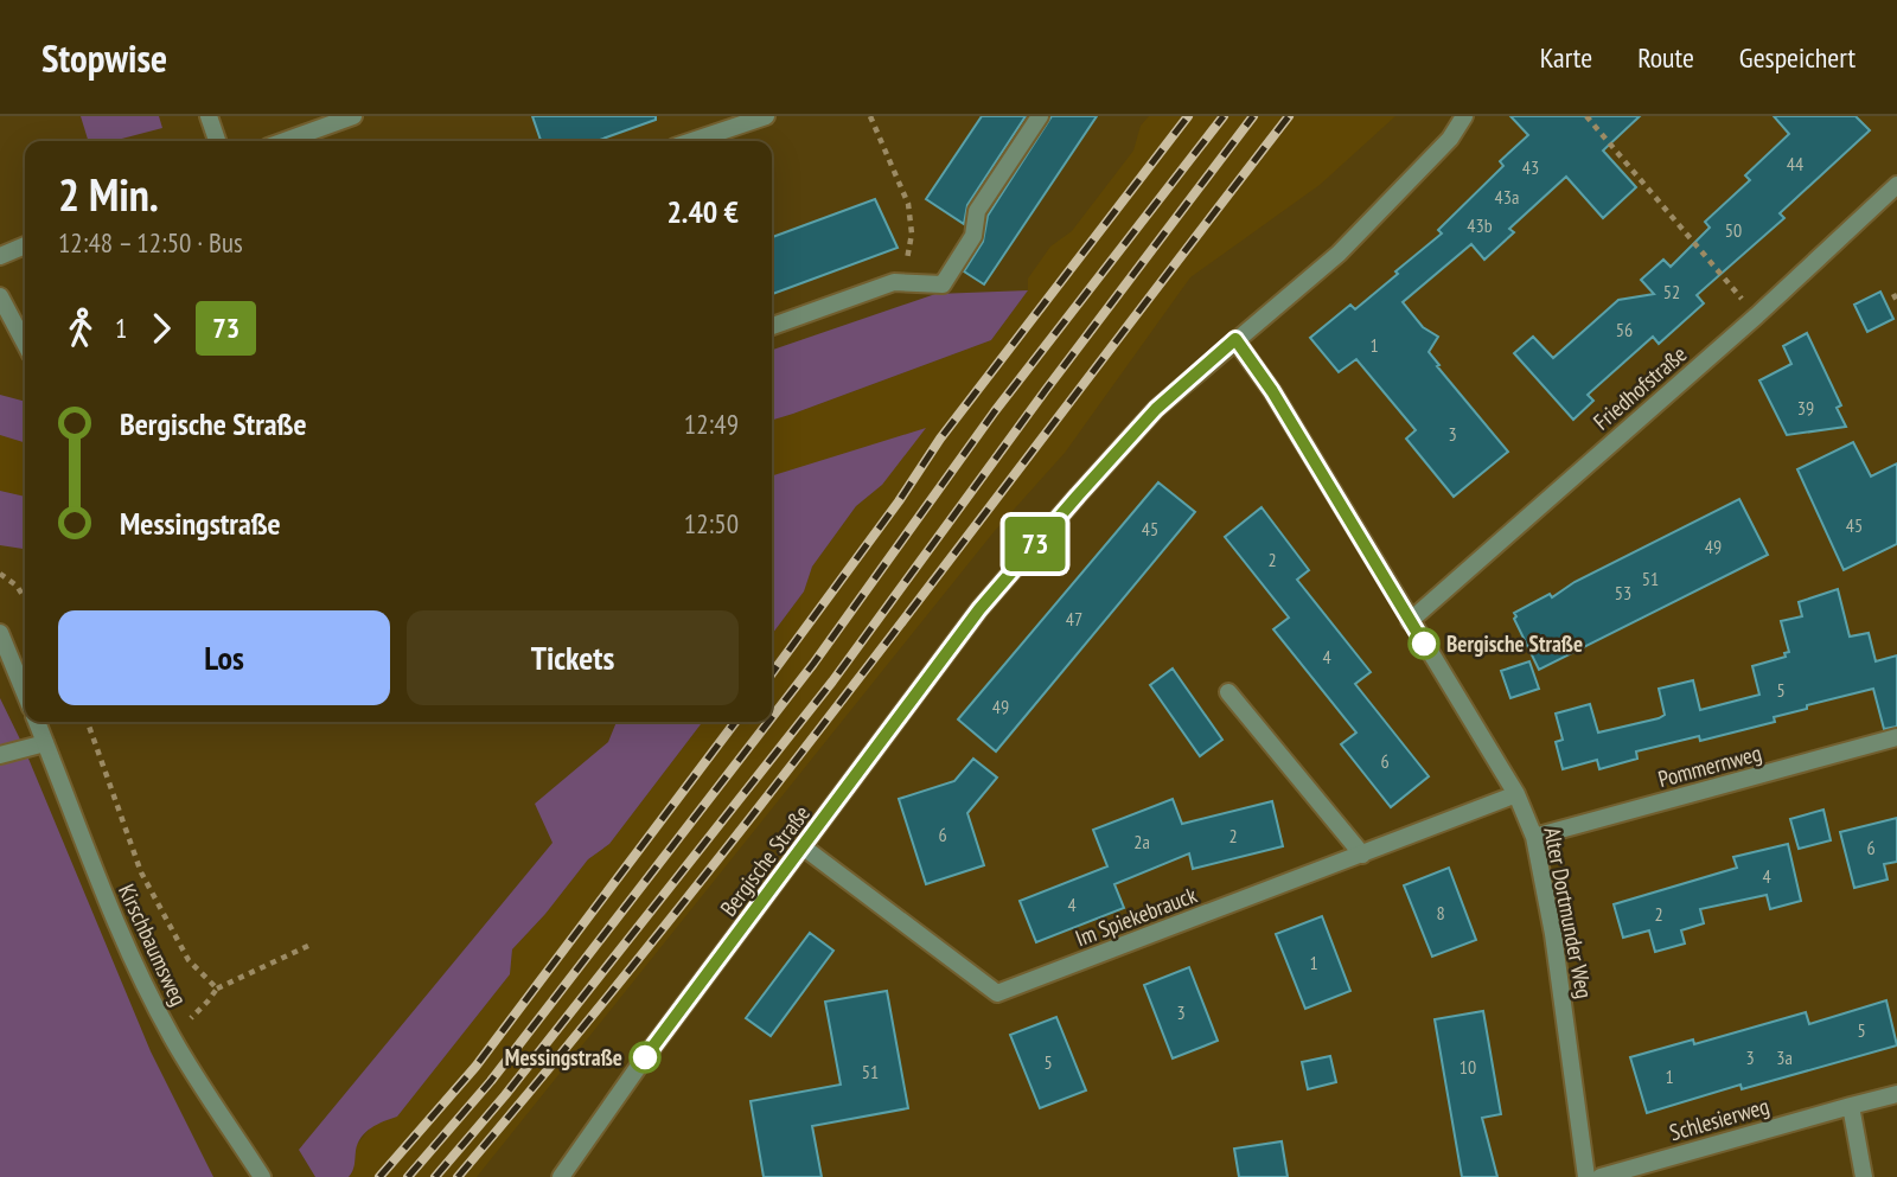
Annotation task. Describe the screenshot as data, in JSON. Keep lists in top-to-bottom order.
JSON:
{
  "streets": {
    "street": [
      "Friedhofstraße",
      "Pommernweg",
      "Bergische Straße",
      "Alter Dortmunder Weg",
      "Im Spiekebrauck",
      "Kirschbaumsweg",
      "Schlesierweg"
    ]
  },
  "crossings": [
    ["Friedhofstraße", "Alter Dortmunder Weg"],
    ["Pommernweg", "Alter Dortmunder Weg"],
    ["Bergische Straße", "Alter Dortmunder Weg"],
    ["Bergische Straße", "Im Spiekebrauck"],
    ["Alter Dortmunder Weg", "Im Spiekebrauck"]
  ],
  "places": ["Bergische Straße", "Messingstraße"],
  "lines": ["bus line 73"],
  "house_numbers": [
    "44",
    "43",
    "43a",
    "43b",
    "50",
    "52",
    "56",
    "1",
    "39",
    "3",
    "45",
    "45",
    "49",
    "2",
    "51",
    "53",
    "47",
    "4",
    "5",
    "49",
    "6",
    "6",
    "2",
    "2a",
    "6",
    "4",
    "4",
    "8",
    "2",
    "1",
    "3",
    "5",
    "3",
    "3a",
    "5",
    "10",
    "51",
    "1"
  ],
  "page": {
    "header": "Stopwise",
    "nav": ["Karte", "Route", "Gespeichert"],
    "on_map": "73",
    "heading": ["2 Min.", "12:48 – 12:50 · Bus", "2.40 €"],
    "legs": ["1", "73"],
    "list": [
      {
        "name": "Bergische Straße",
        "value": "12:49"
      },
      {
        "name": "Messingstraße",
        "value": "12:50"
      }
    ],
    "buttons": ["Los", "Tickets"]
  }
}
